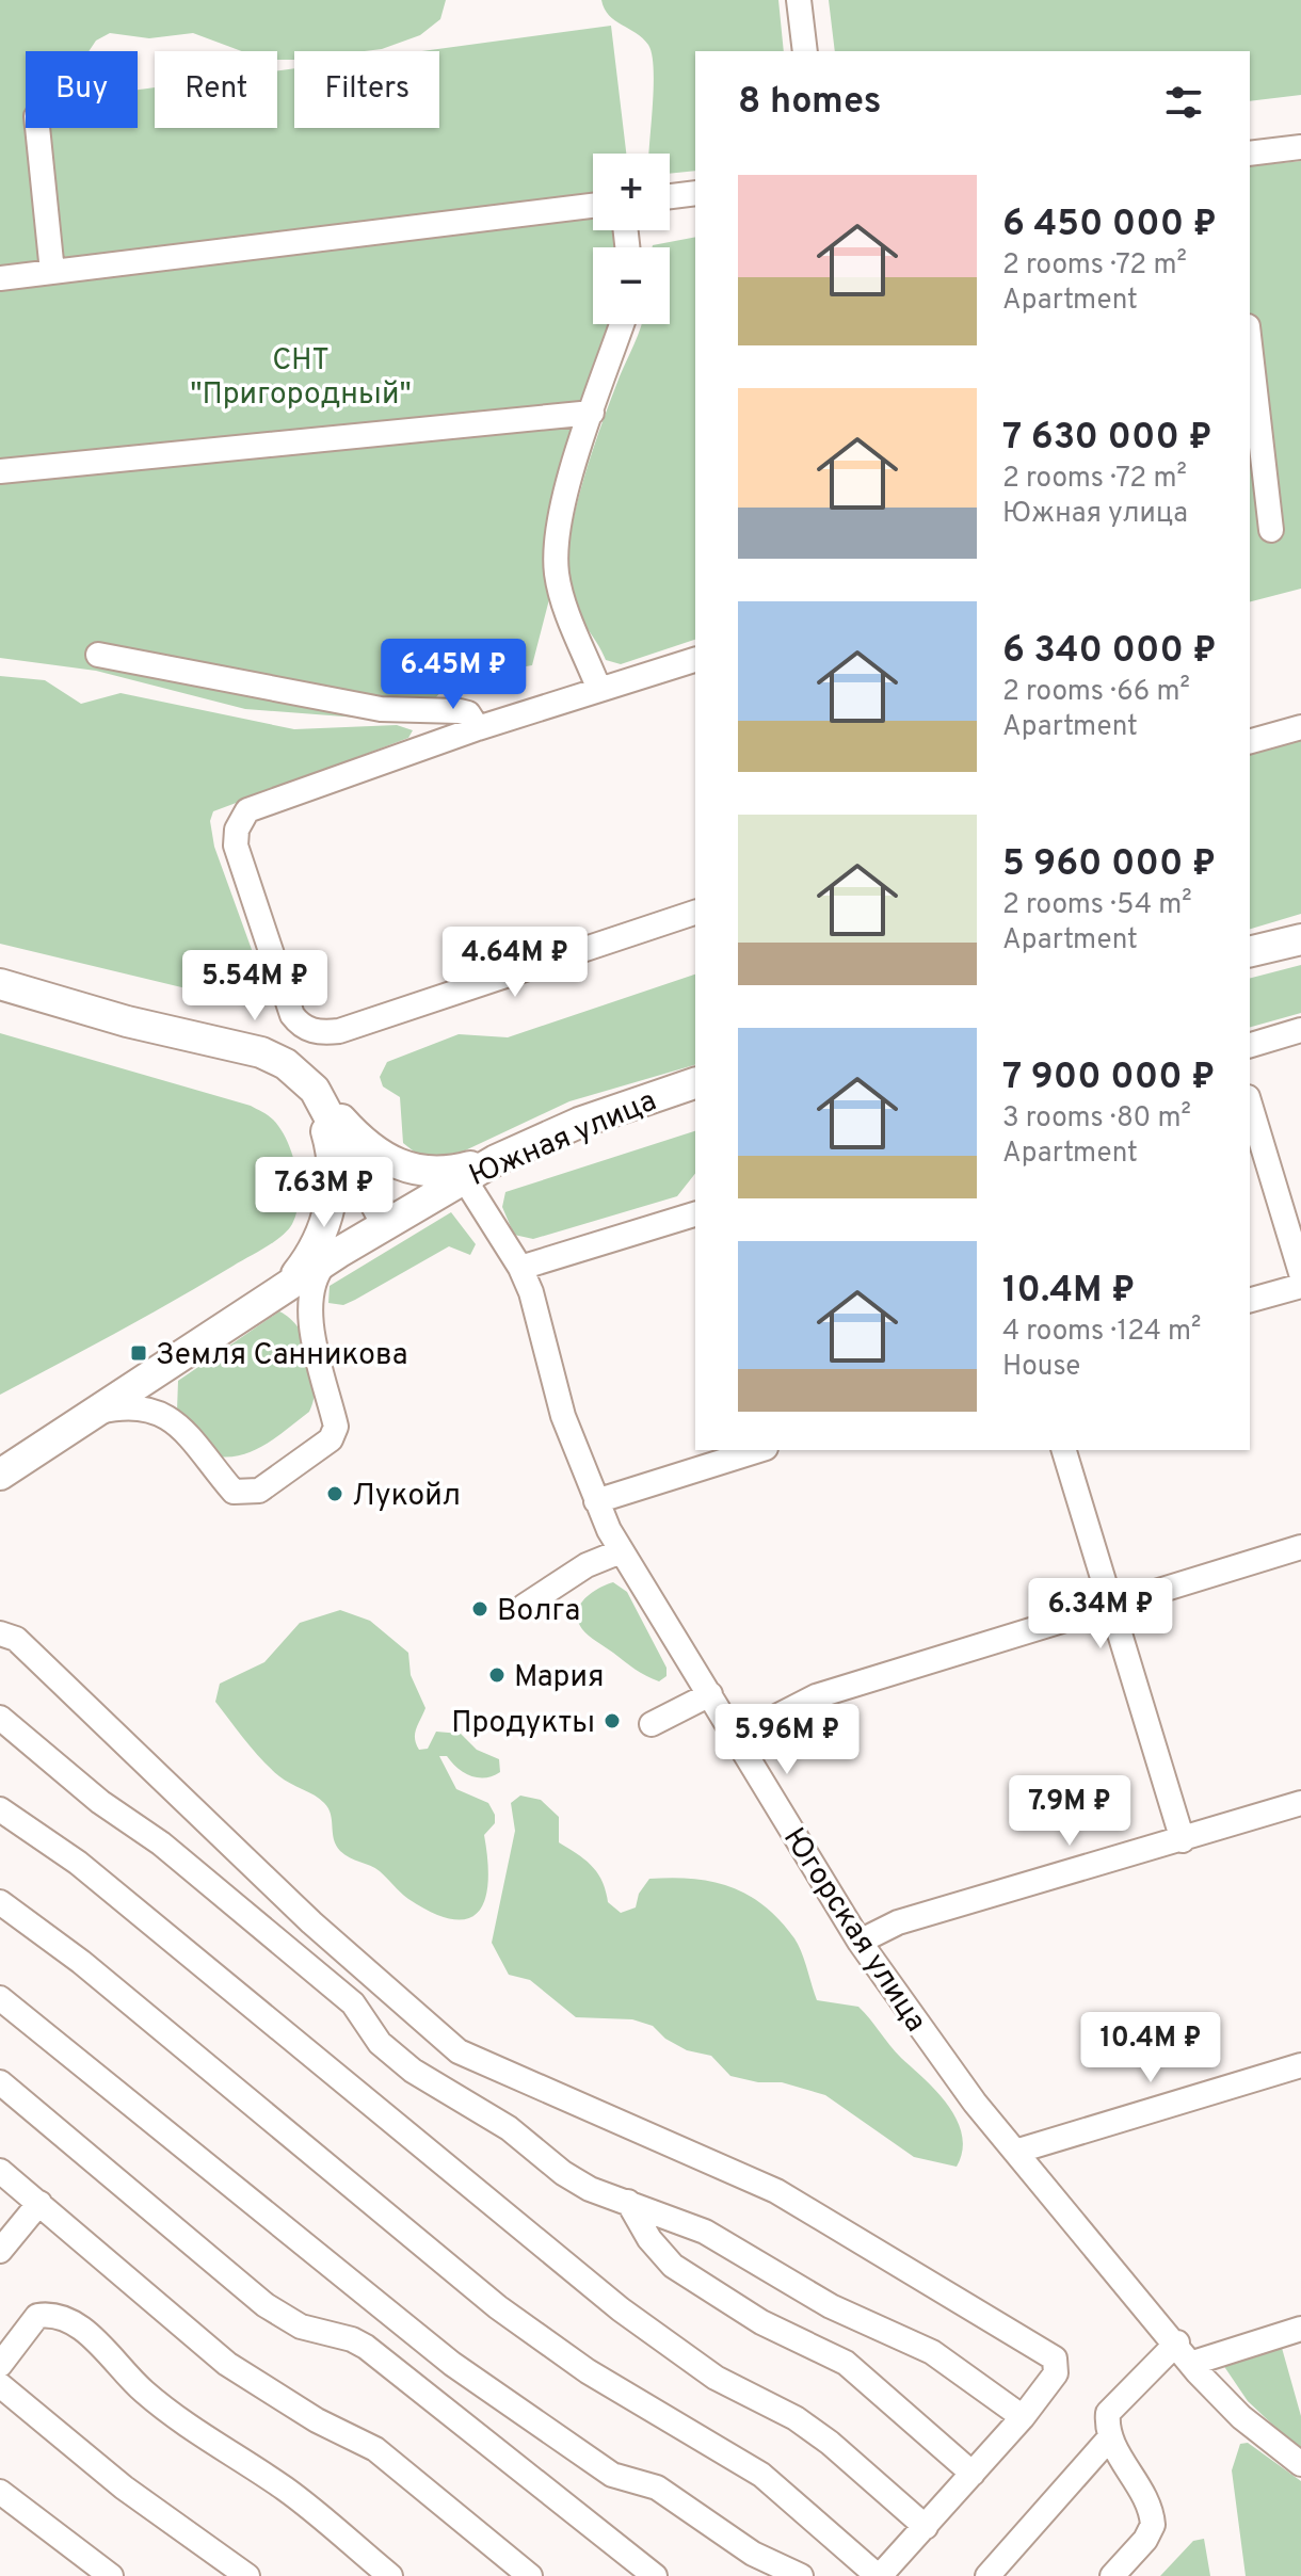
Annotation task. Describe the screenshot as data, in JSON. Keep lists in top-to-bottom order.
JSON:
{
  "streets": {
    "main road": ["Южная улица"],
    "street": ["Югорская улица"]
  },
  "crossings": [
    ["Южная улица", "Югорская улица"]
  ],
  "parks": ["СНТ \"Пригородный\""],
  "places": {
    "transit": ["Земля Санникова"],
    "other": [
      "Лукойл",
      "Волга",
      "Мария",
      "Продукты"
    ]
  },
  "page": {
    "chip": ["Buy", "Rent", "Filters"],
    "heading": "8 homes",
    "map_buttons": ["+", "−"],
    "list": [
      {
        "name": "6 450 000 ₽",
        "note": "2 rooms · 72 m² · Apartment"
      },
      {
        "name": "7 630 000 ₽",
        "note": "2 rooms · 72 m² · Южная улица"
      },
      {
        "name": "6 340 000 ₽",
        "note": "2 rooms · 66 m² · Apartment"
      },
      {
        "name": "5 960 000 ₽",
        "note": "2 rooms · 54 m² · Apartment"
      },
      {
        "name": "7 900 000 ₽",
        "note": "3 rooms · 80 m² · Apartment"
      },
      {
        "name": "10.4M ₽",
        "note": "4 rooms · 124 m² · House"
      }
    ],
    "price": [
      "6.45M ₽",
      "4.64M ₽",
      "5.54M ₽",
      "7.63M ₽",
      "6.34M ₽",
      "5.96M ₽",
      "7.9M ₽",
      "10.4M ₽"
    ]
  }
}
